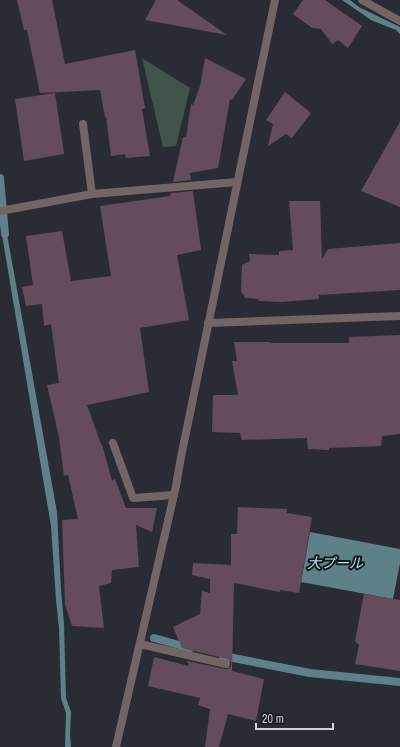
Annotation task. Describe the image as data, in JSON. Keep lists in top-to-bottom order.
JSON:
{
  "water": ["大プール"],
  "scale_bar": "20 m"
}
